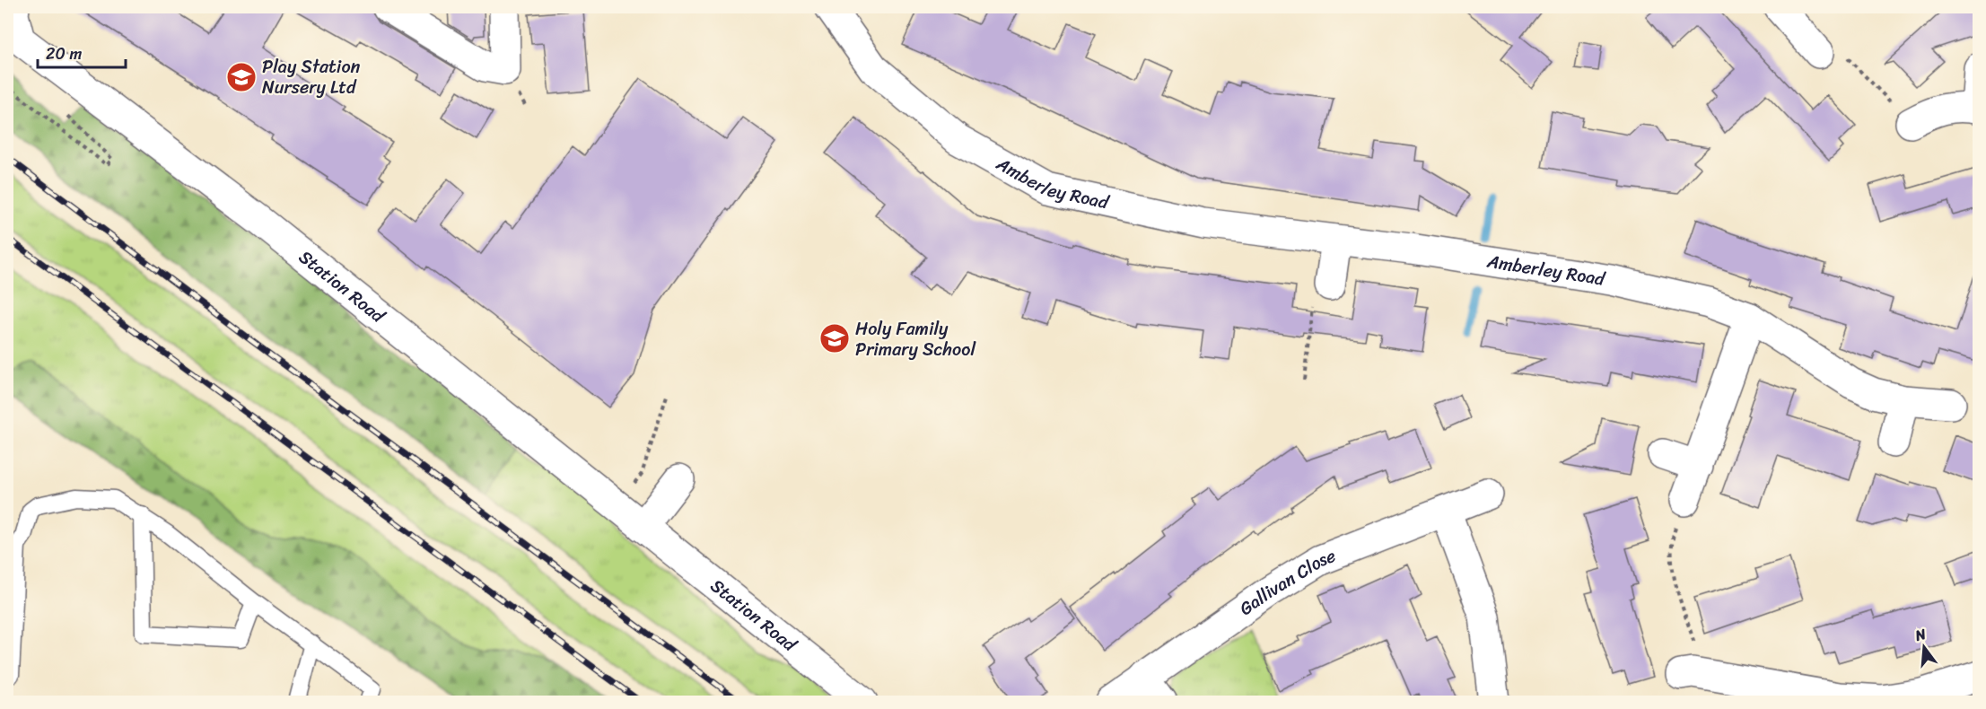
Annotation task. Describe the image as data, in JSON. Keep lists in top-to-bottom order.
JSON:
{
  "streets": {
    "street": ["Amberley Road", "Station Road", "Gallivan Close"]
  },
  "places": {
    "school or university": ["Play Station Nursery Ltd", "Holy Family Primary School"]
  },
  "scale_bar": "20 m",
  "north": "top"
}
